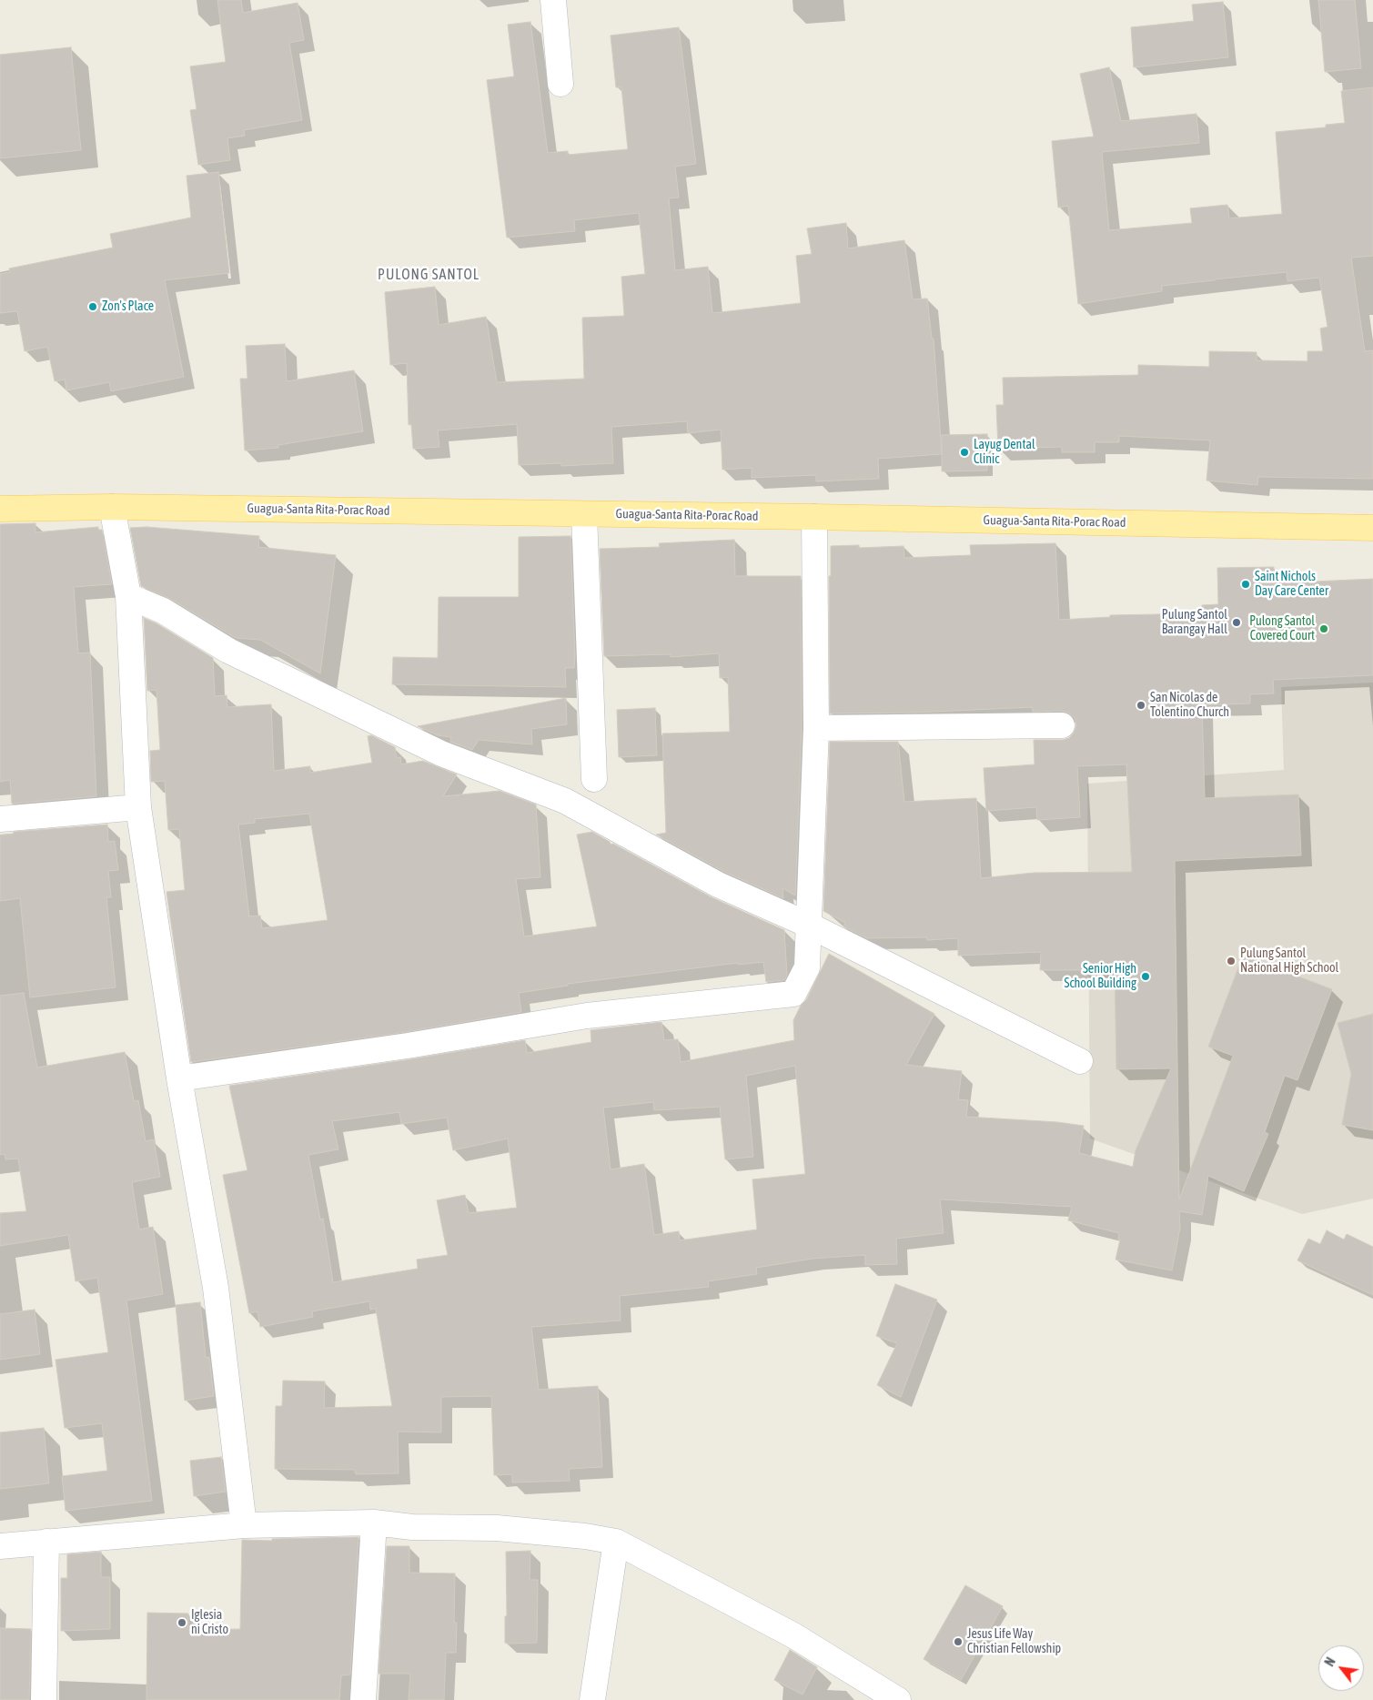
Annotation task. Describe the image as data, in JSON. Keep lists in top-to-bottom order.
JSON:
{
  "streets": {
    "main road": ["Guagua-Santa Rita-Porac Road"]
  },
  "districts": ["PULONG SANTOL"],
  "places": [
    "Zon's Place",
    "Layug Dental Clinic",
    "Saint Nichols Day Care Center",
    "Pulung Santol Barangay Hall",
    "Pulong Santol Covered Court",
    "San Nicolas de Tolentino Church",
    "Pulung Santol National High School",
    "Senior High School Building",
    "Iglesia ni Cristo",
    "Jesus Life Way Christian Fellowship"
  ],
  "north": "top left"
}
